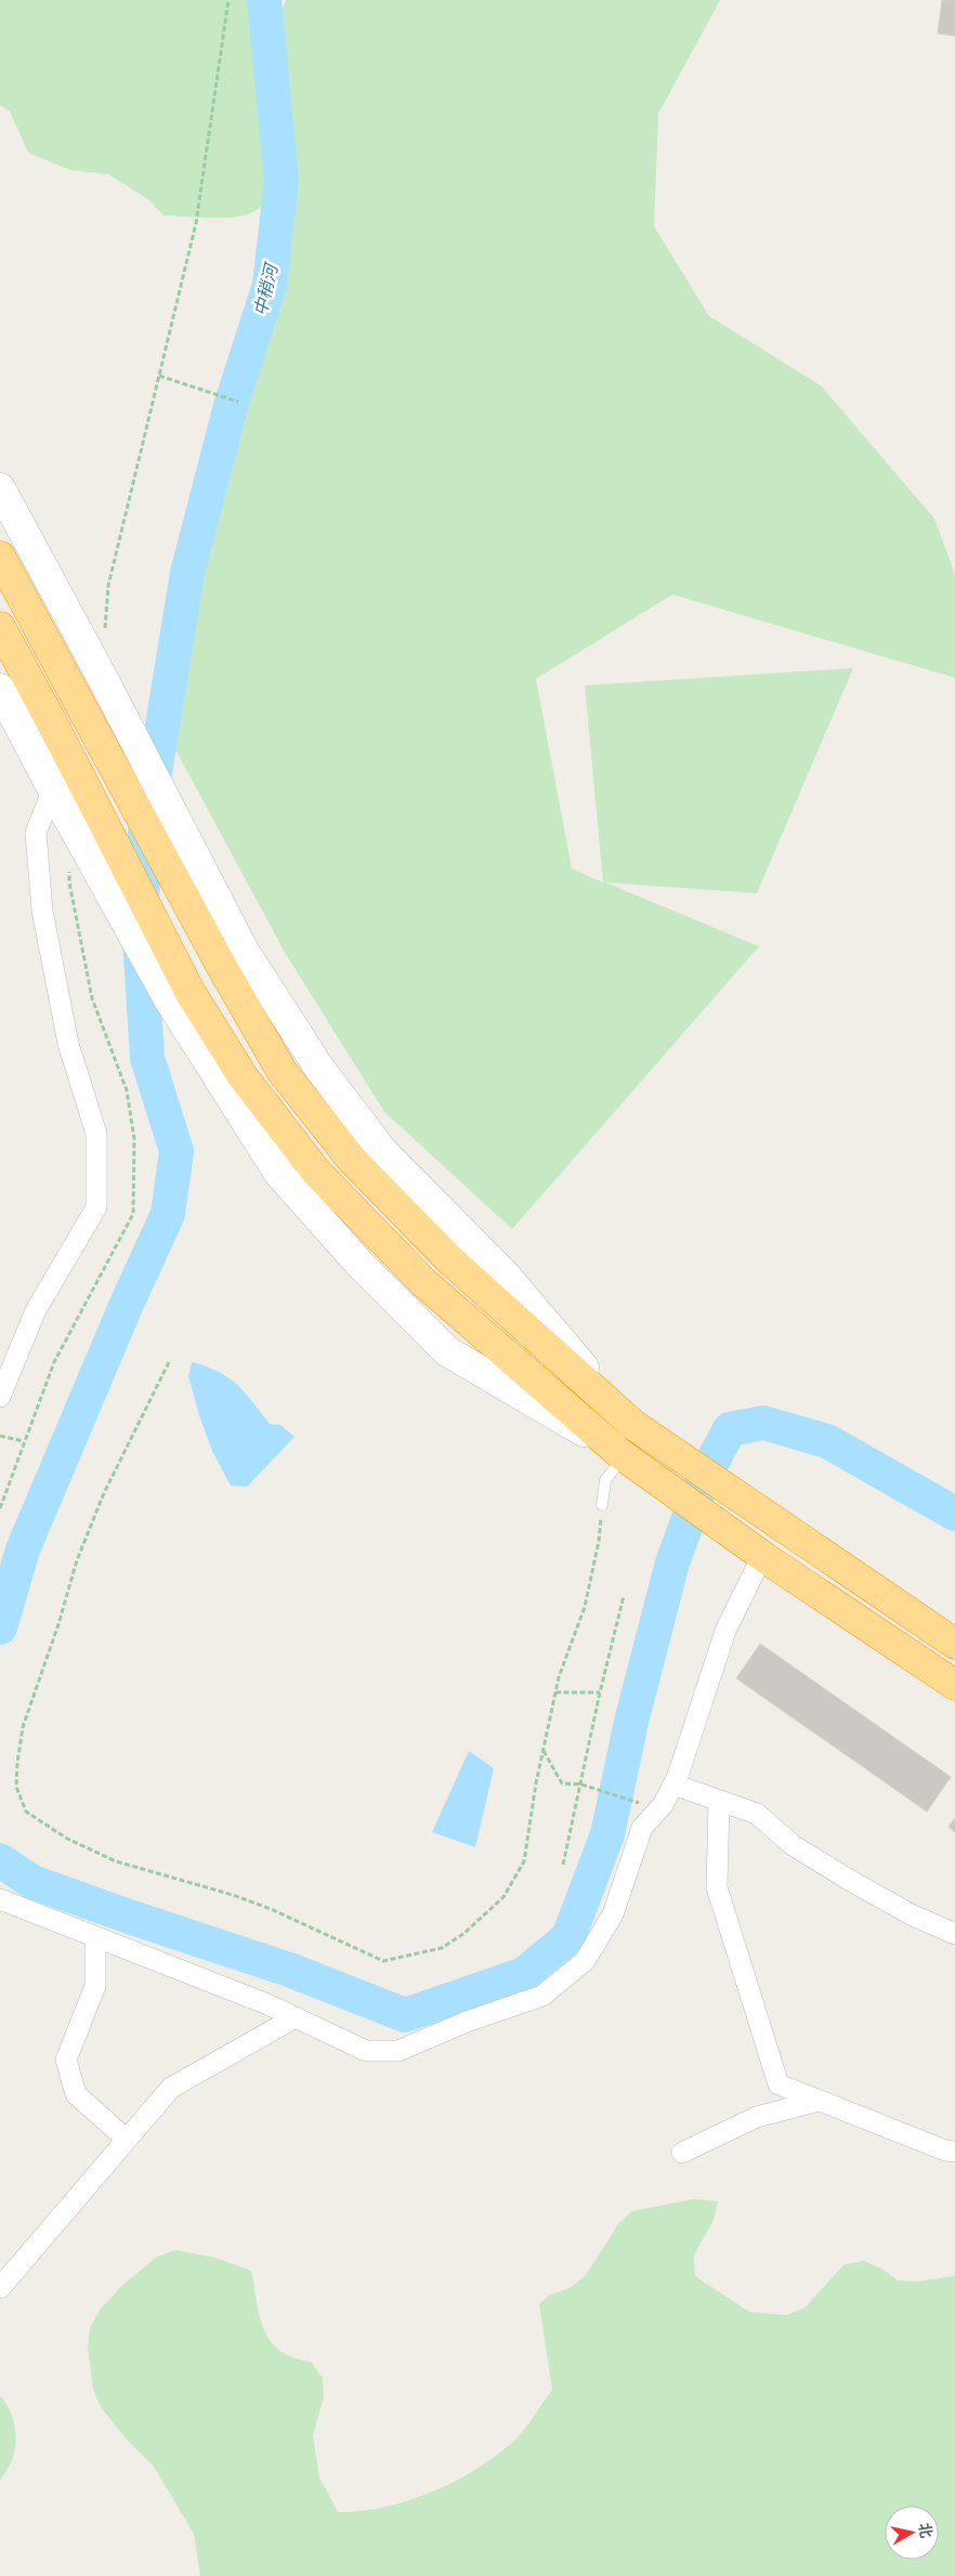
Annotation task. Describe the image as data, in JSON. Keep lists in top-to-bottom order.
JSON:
{
  "water": ["中稍河"],
  "north": "right"
}
